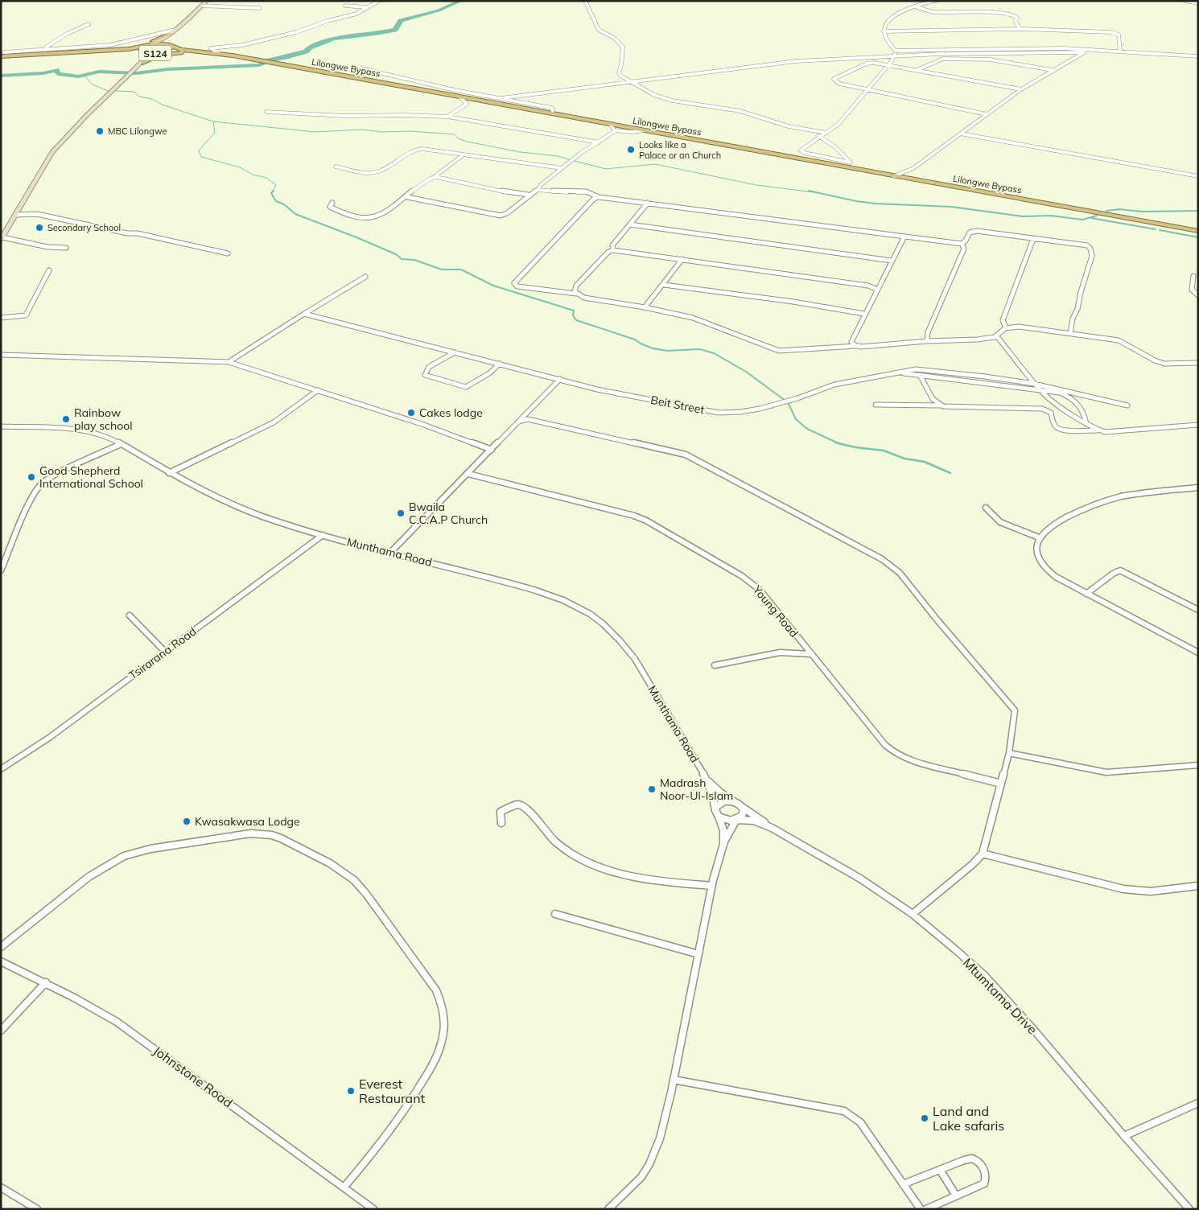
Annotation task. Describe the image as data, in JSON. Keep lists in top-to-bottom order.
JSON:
{
  "streets": {
    "main road": ["S124", "Lilongwe Bypass"],
    "street": [
      "Beit Street",
      "Munthama Road",
      "Young Road",
      "Tsirarana Road",
      "Mtumtama Drive",
      "Johnstone Road"
    ]
  },
  "crossings": [
    ["S124", "Lilongwe Bypass"],
    ["Munthama Road", "Tsirarana Road"]
  ],
  "places": [
    "MBC Lilongwe",
    "Looks like a Palace or an Church",
    "Secondary School",
    "Cakes lodge",
    "Rainbow play school",
    "Good Shepherd International School",
    "Bwaila C.C.A.P Church",
    "Madrash Noor-Ul-Islam",
    "Kwasakwasa Lodge",
    "Everest Restaurant",
    "Land and Lake safaris"
  ]
}
